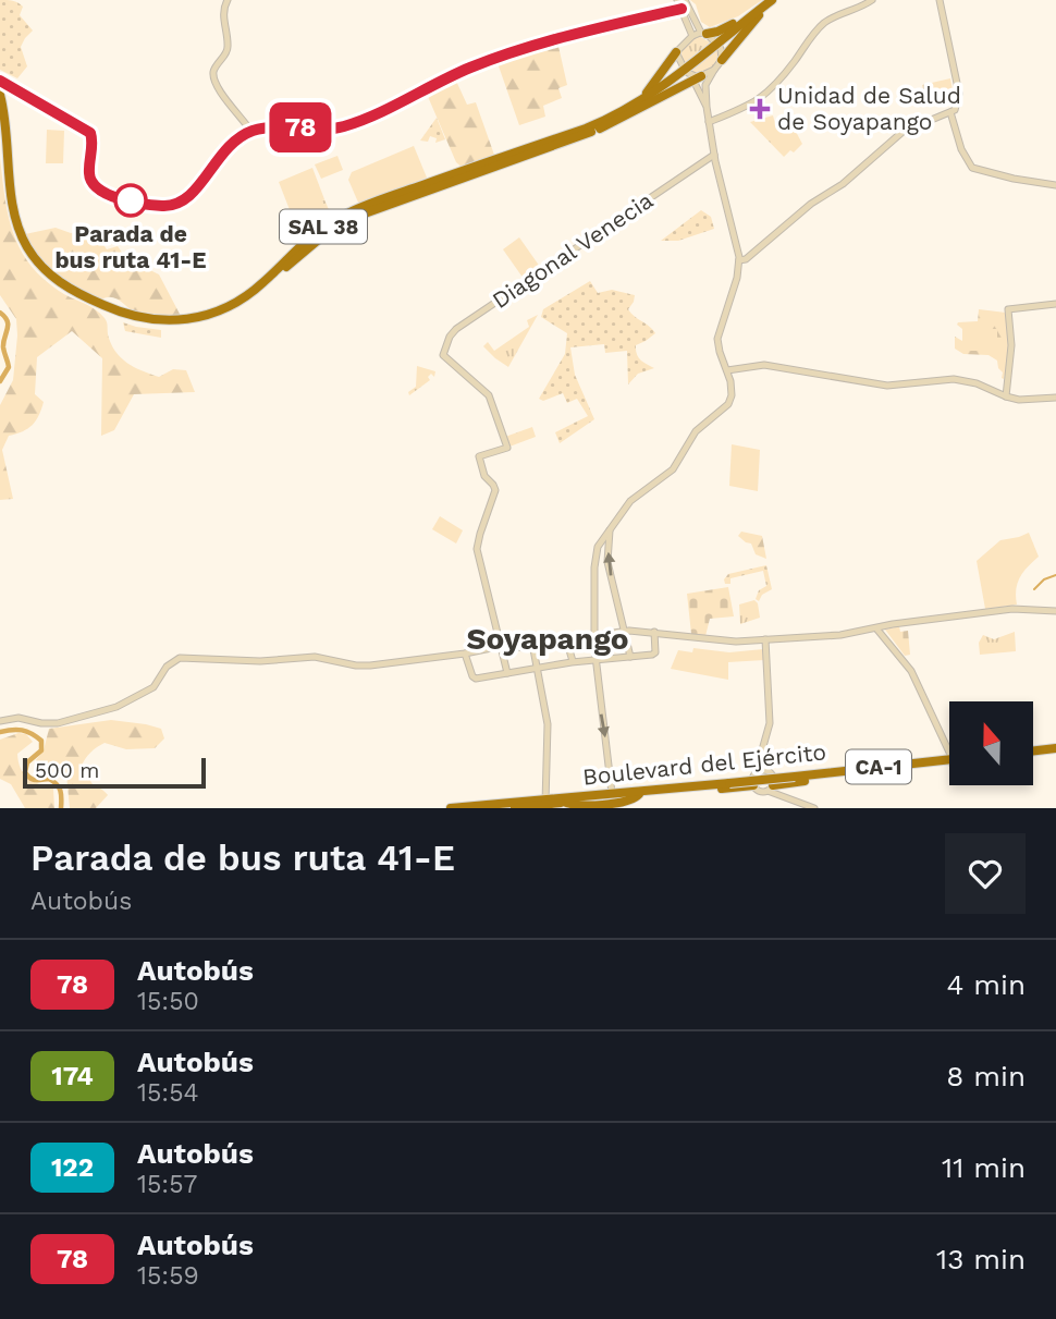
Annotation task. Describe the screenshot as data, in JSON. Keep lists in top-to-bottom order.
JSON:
{
  "streets": {
    "highway": ["SAL 38", "Boulevard del Ejército", "CA-1"],
    "main road": ["Diagonal Venecia"]
  },
  "districts": ["Soyapango"],
  "places": {
    "health": ["Unidad de Salud de Soyapango"],
    "other": ["Parada de bus ruta 41-E"]
  },
  "lines": ["bus line 78"],
  "scale_bar": "500 m",
  "north": "top",
  "page": {
    "on_map": "78",
    "scale": "500 m",
    "heading": ["Parada de bus ruta 41-E", "Autobús"],
    "list": [
      {
        "mark": "78",
        "name": "Autobús",
        "note": "15:50",
        "value": "4 min"
      },
      {
        "mark": "174",
        "name": "Autobús",
        "note": "15:54",
        "value": "8 min"
      },
      {
        "mark": "122",
        "name": "Autobús",
        "note": "15:57",
        "value": "11 min"
      },
      {
        "mark": "78",
        "name": "Autobús",
        "note": "15:59",
        "value": "13 min"
      }
    ]
  }
}
